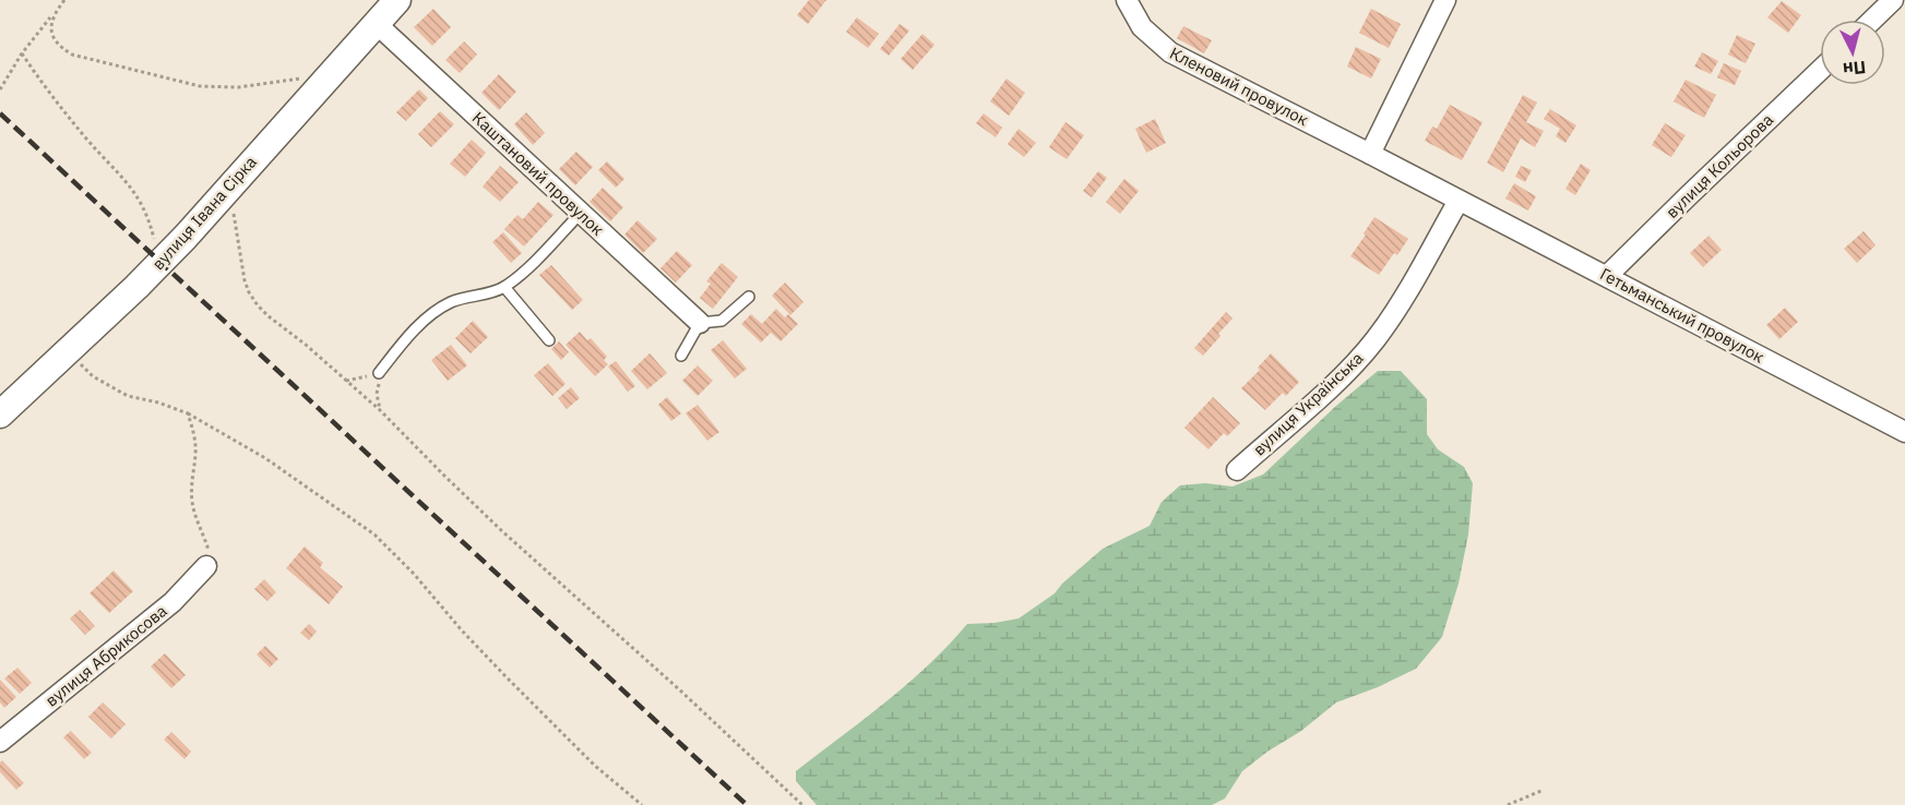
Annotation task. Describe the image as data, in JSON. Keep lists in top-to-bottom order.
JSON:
{
  "streets": {
    "street": [
      "Кленовий провулок",
      "вулиця Кольорова",
      "Каштановий провулок",
      "вулиця Івана Сірка",
      "Гетьманський провулок",
      "вулиця Українська",
      "вулиця Абрикосова"
    ]
  },
  "crossings": [
    ["Кленовий провулок", "Гетьманський провулок"],
    ["Кленовий провулок", "вулиця Українська"],
    ["вулиця Кольорова", "Гетьманський провулок"],
    ["Каштановий провулок", "вулиця Івана Сірка"],
    ["Гетьманський провулок", "вулиця Українська"]
  ],
  "north": "bottom"
}
